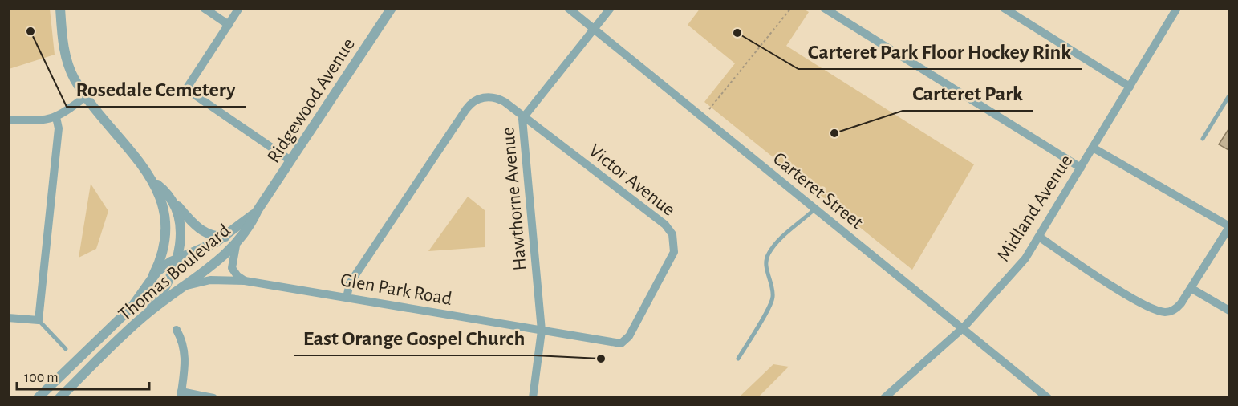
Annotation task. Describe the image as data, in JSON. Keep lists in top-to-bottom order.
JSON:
{
  "streets": {
    "street": [
      "Ridgewood Avenue",
      "Victor Avenue",
      "Carteret Street",
      "Hawthorne Avenue",
      "Midland Avenue",
      "Thomas Boulevard",
      "Glen Park Road"
    ]
  },
  "crossings": [
    ["Ridgewood Avenue", "Thomas Boulevard"],
    ["Victor Avenue", "Hawthorne Avenue"],
    ["Victor Avenue", "Glen Park Road"],
    ["Carteret Street", "Hawthorne Avenue"],
    ["Carteret Street", "Midland Avenue"],
    ["Hawthorne Avenue", "Glen Park Road"],
    ["Thomas Boulevard", "Glen Park Road"]
  ],
  "places": [
    "Rosedale Cemetery",
    "Carteret Park Floor Hockey Rink",
    "Carteret Park",
    "East Orange Gospel Church"
  ],
  "scale_bar": "100 m"
}
